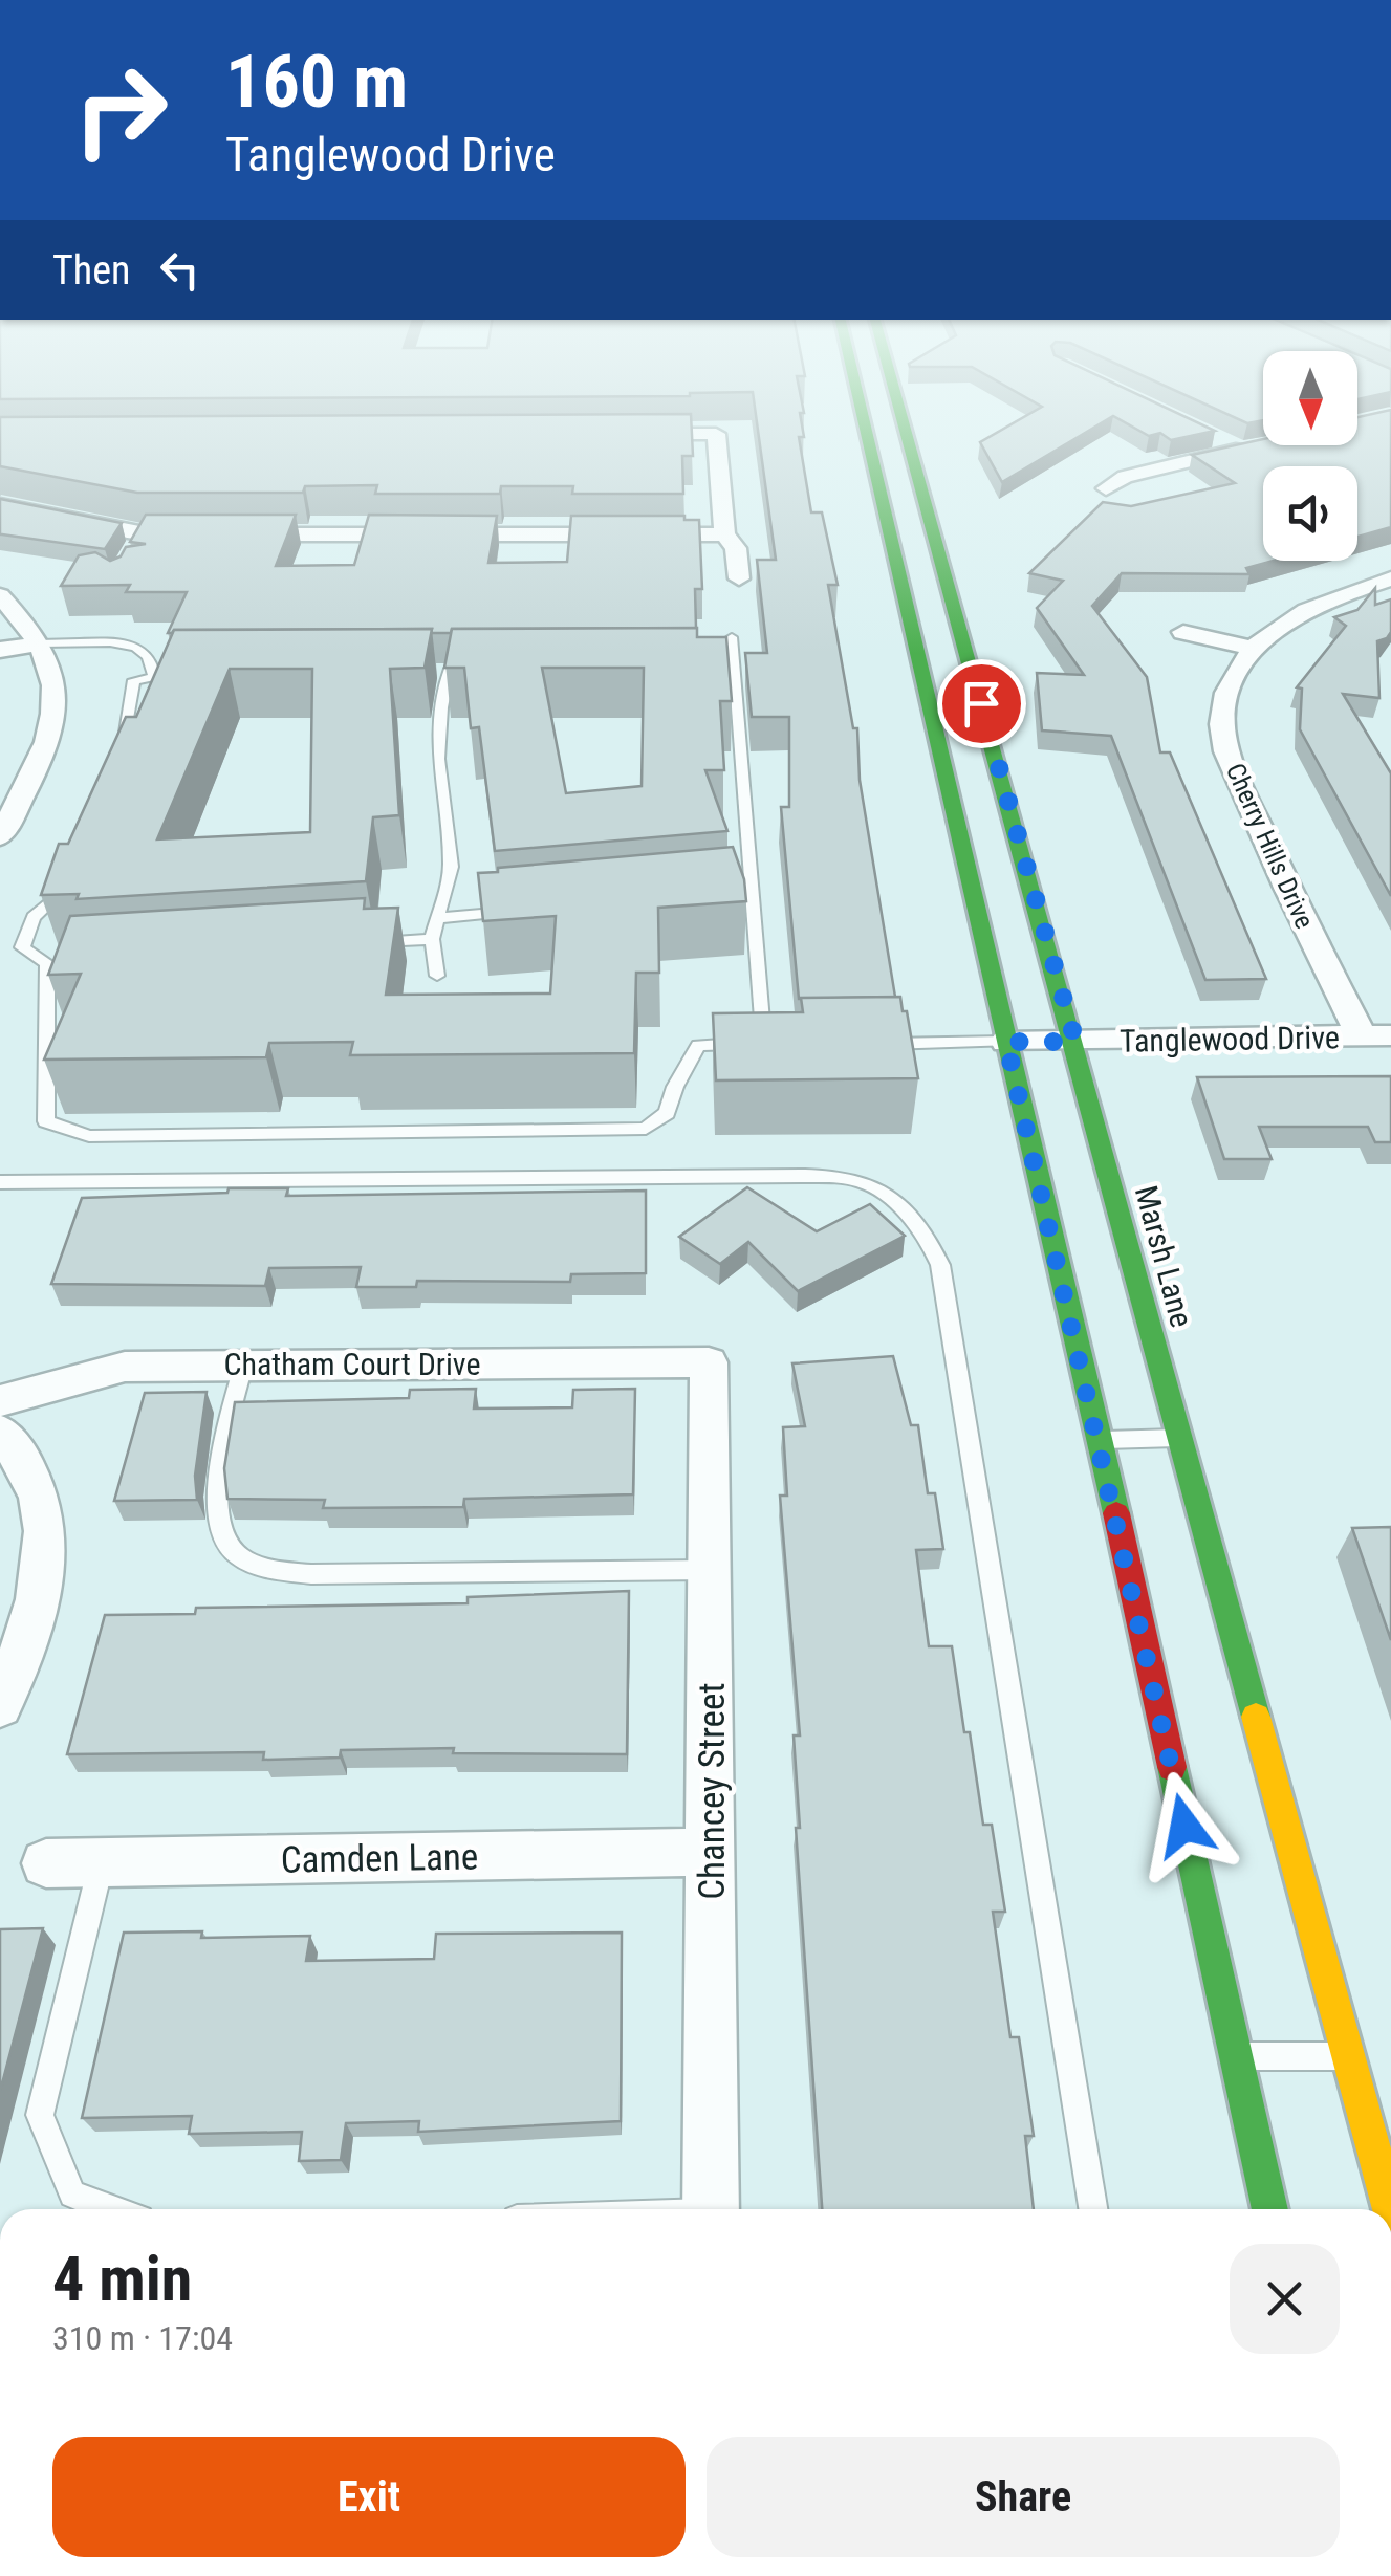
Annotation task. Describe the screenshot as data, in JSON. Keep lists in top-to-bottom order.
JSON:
{
  "streets": {
    "main road": ["Marsh Lane"],
    "street": [
      "Cherry Hills Drive",
      "Tanglewood Drive",
      "Chatham Court Drive",
      "Chancey Street",
      "Camden Lane"
    ]
  },
  "crossings": [
    ["Cherry Hills Drive", "Tanglewood Drive"],
    ["Tanglewood Drive", "Marsh Lane"],
    ["Chatham Court Drive", "Chancey Street"],
    ["Chancey Street", "Camden Lane"]
  ],
  "north": "bottom",
  "page": {
    "turn": ["160 m", "Tanglewood Drive"],
    "then": "Then",
    "heading": ["4 min", "310 m · 17:04"],
    "buttons": ["Exit", "Share"]
  }
}
